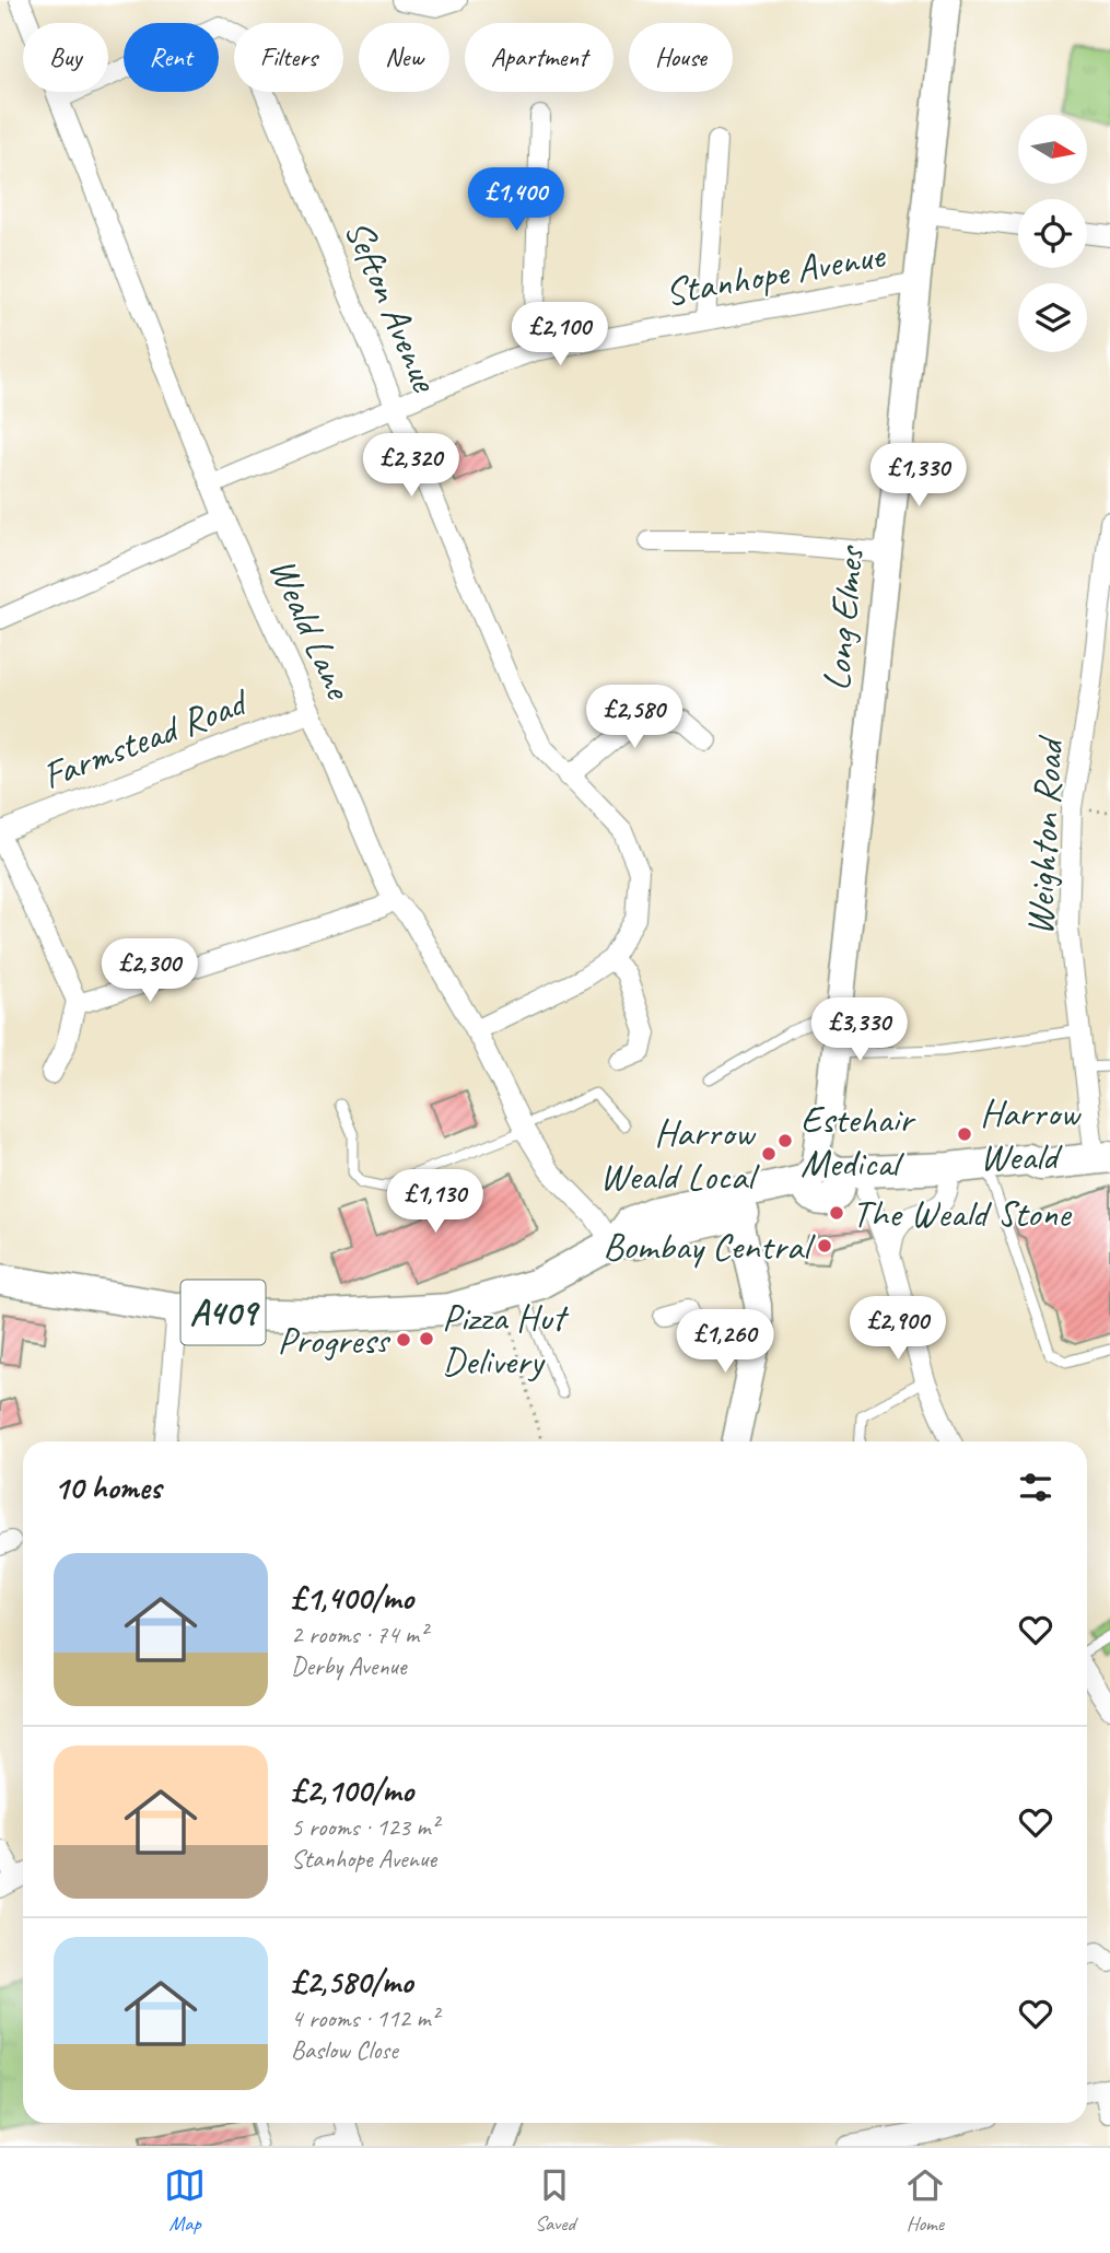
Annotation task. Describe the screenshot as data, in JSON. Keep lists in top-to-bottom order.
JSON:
{
  "streets": {
    "main road": ["A409"],
    "street": [
      "Stanhope Avenue",
      "Sefton Avenue",
      "Long Elmes",
      "Weald Lane",
      "Farmstead Road",
      "Weighton Road"
    ]
  },
  "crossings": [
    ["Stanhope Avenue", "Sefton Avenue"],
    ["Stanhope Avenue", "Long Elmes"],
    ["Stanhope Avenue", "Weald Lane"],
    ["Sefton Avenue", "Weald Lane"],
    ["Long Elmes", "A409"],
    ["Weald Lane", "Farmstead Road"],
    ["Weald Lane", "A409"],
    ["Weighton Road", "A409"]
  ],
  "places": [
    "Harrow Weald",
    "Estehair Medical",
    "Harrow Weald Local",
    "The Weald Stone",
    "Bombay Central",
    "Pizza Hut Delivery",
    "Progress"
  ],
  "north": "right",
  "page": {
    "chip": [
      "Buy",
      "Rent",
      "Filters",
      "New",
      "Apartment",
      "House"
    ],
    "price": [
      "£1,400",
      "£2,100",
      "£2,320",
      "£1,330",
      "£2,580",
      "£2,300",
      "£3,330",
      "£1,130",
      "£2,900",
      "£1,260"
    ],
    "heading": "10 homes",
    "list": [
      {
        "name": "£1,400/mo",
        "note": "2 rooms · 74 m² · Derby Avenue"
      },
      {
        "name": "£2,100/mo",
        "note": "5 rooms · 123 m² · Stanhope Avenue"
      },
      {
        "name": "£2,580/mo",
        "note": "4 rooms · 112 m² · Baslow Close"
      }
    ],
    "tabs": ["Map", "Saved", "Home"]
  }
}
